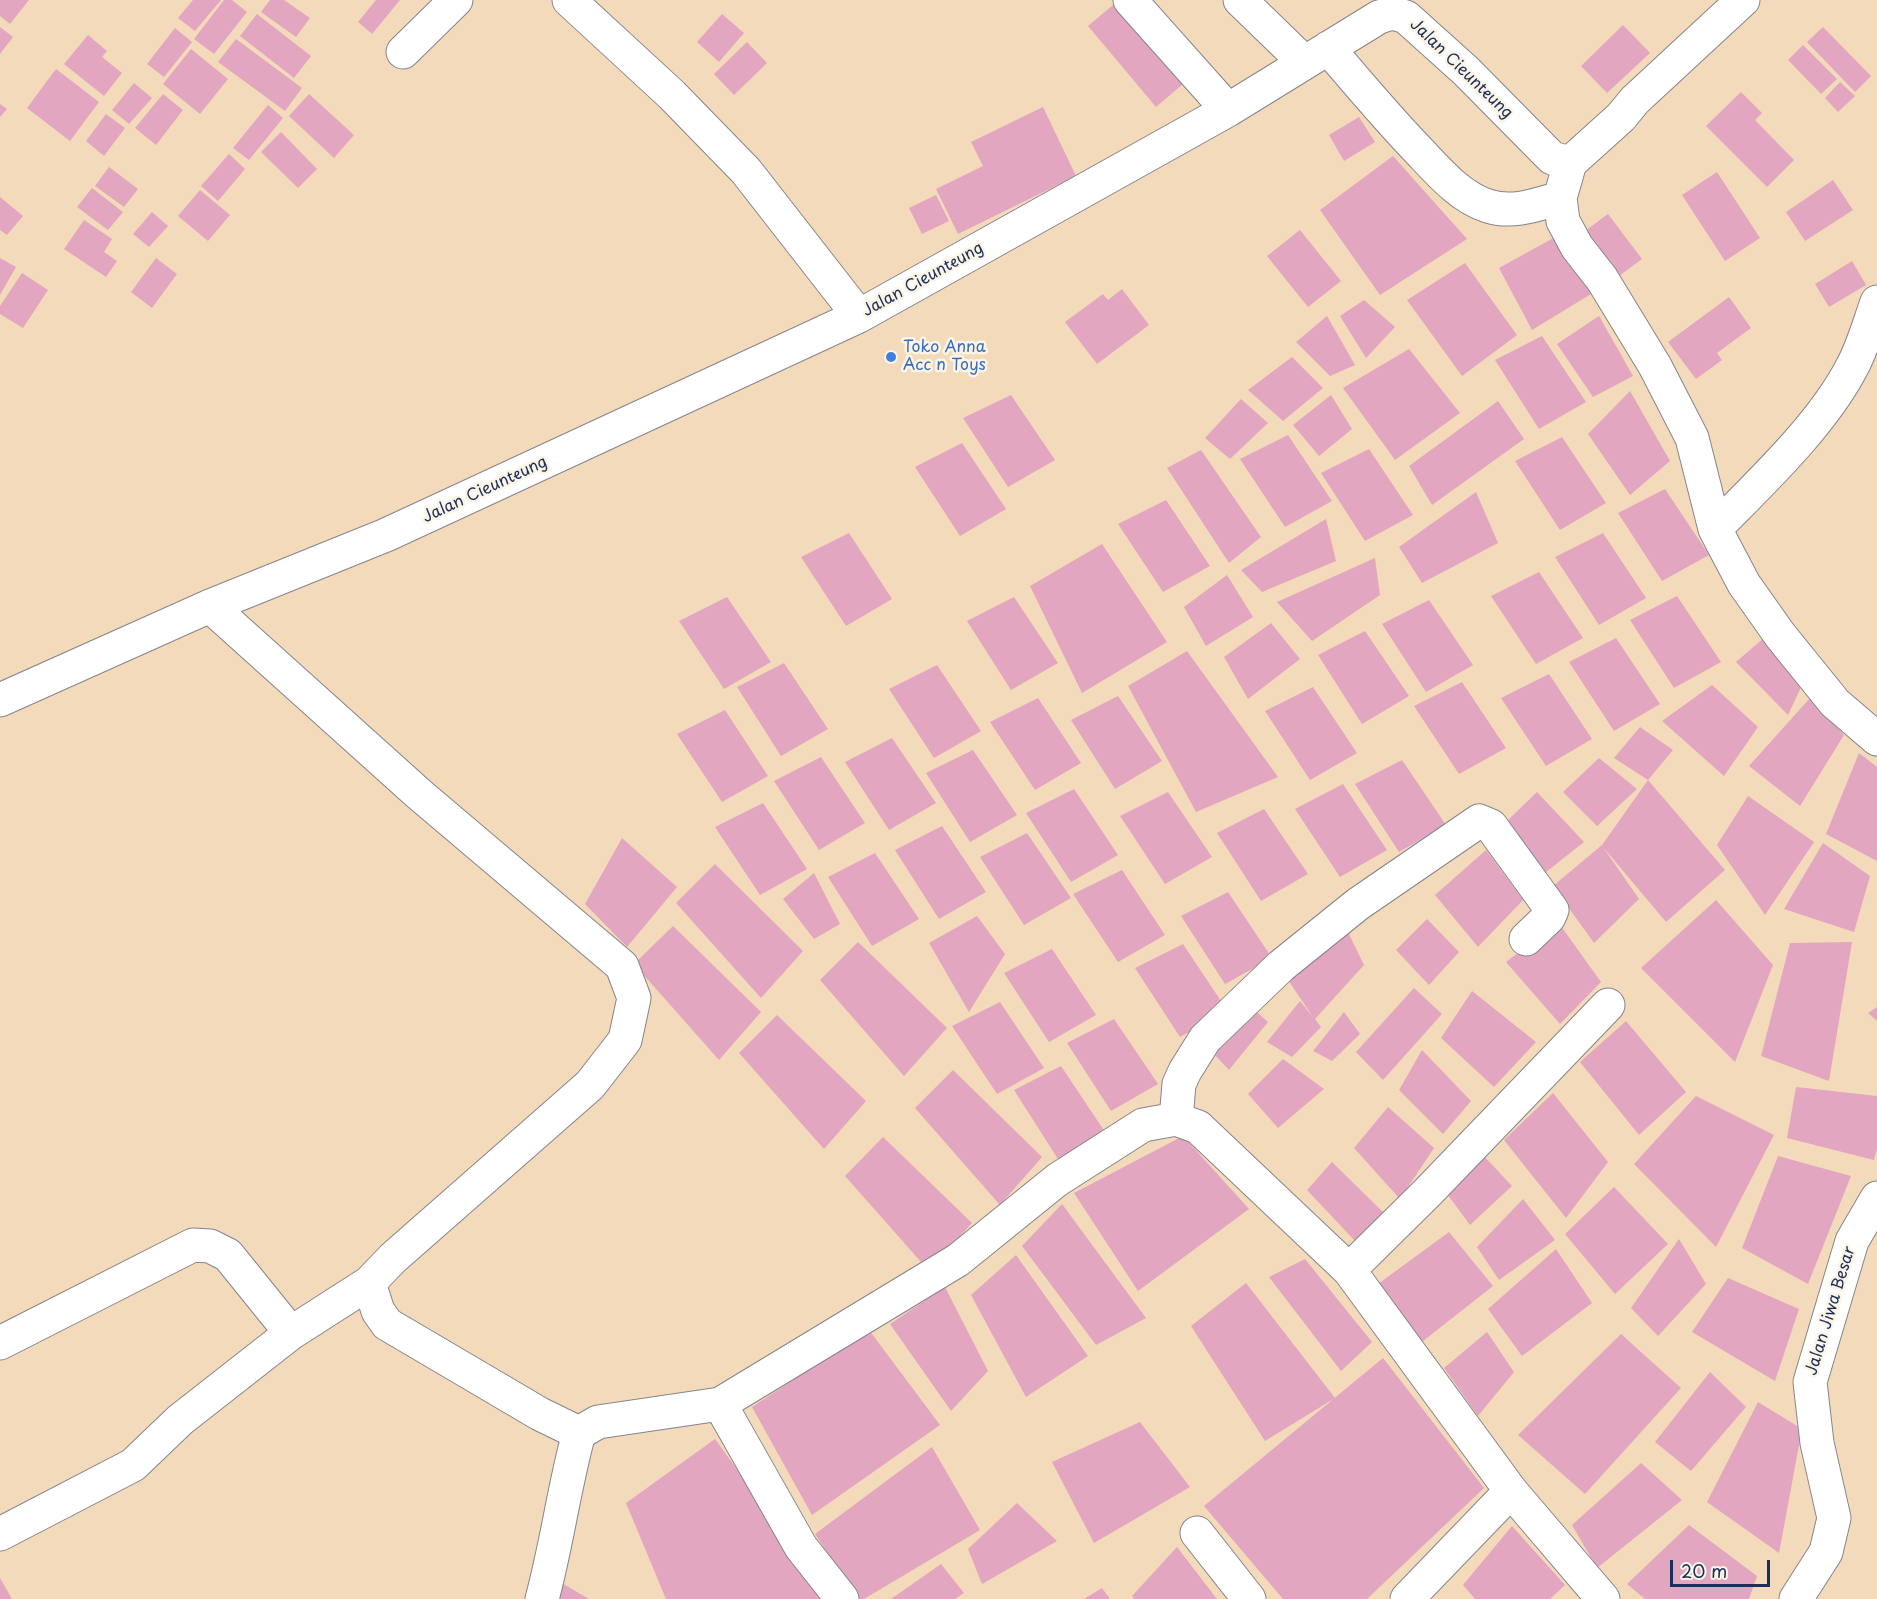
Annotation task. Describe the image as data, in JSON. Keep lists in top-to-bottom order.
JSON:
{
  "streets": {
    "street": ["Jalan Cieunteung", "Jalan Jiwa Besar"]
  },
  "places": ["Toko Anna Acc n Toys"],
  "scale_bar": "20 m"
}
